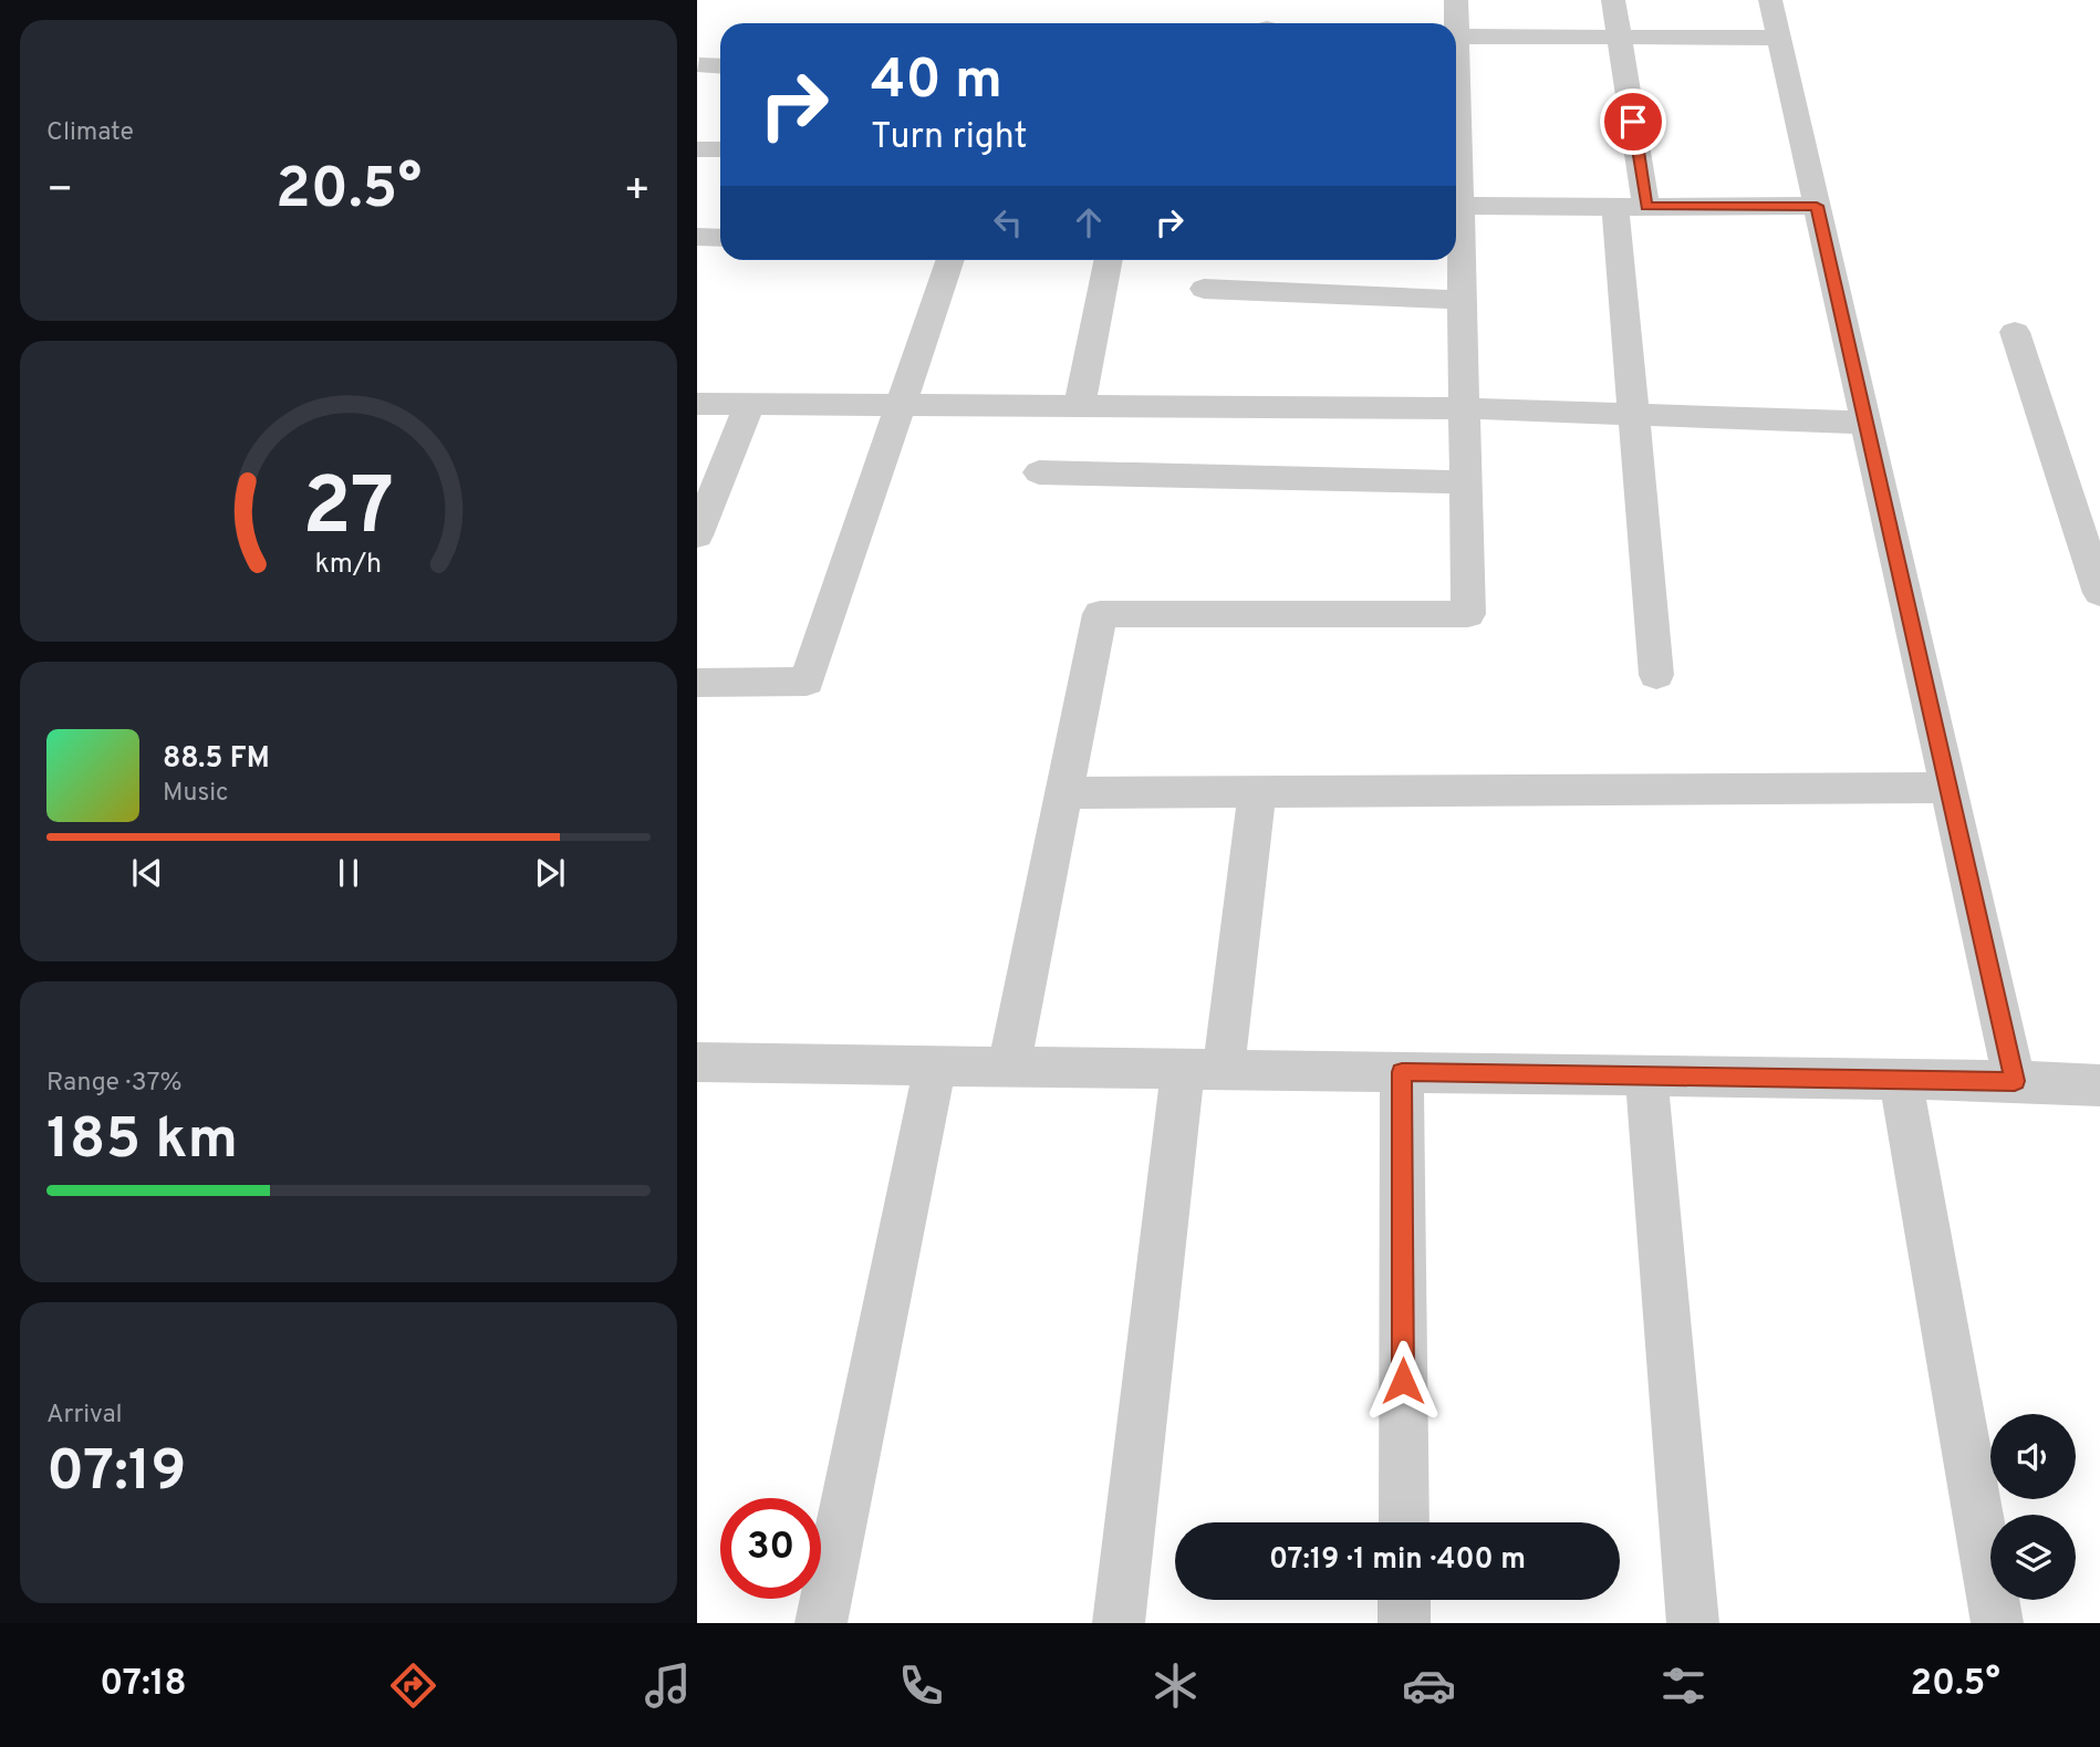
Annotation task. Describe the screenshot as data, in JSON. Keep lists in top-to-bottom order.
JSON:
{
  "page": {
    "tile": [
      "Climate",
      ["Range · 37%", "185 km"],
      ["Arrival", "07:19"]
    ],
    "turn": ["40 m", "Turn right"],
    "heat": ["−", "20.5°", "+"],
    "song": ["88.5 FM", "Music"],
    "limit": "30",
    "trip": "07:19 · 1 min · 400 m",
    "tabs": ["07:18", "20.5°"],
    "gauge": ["27", "km/h"]
  }
}
